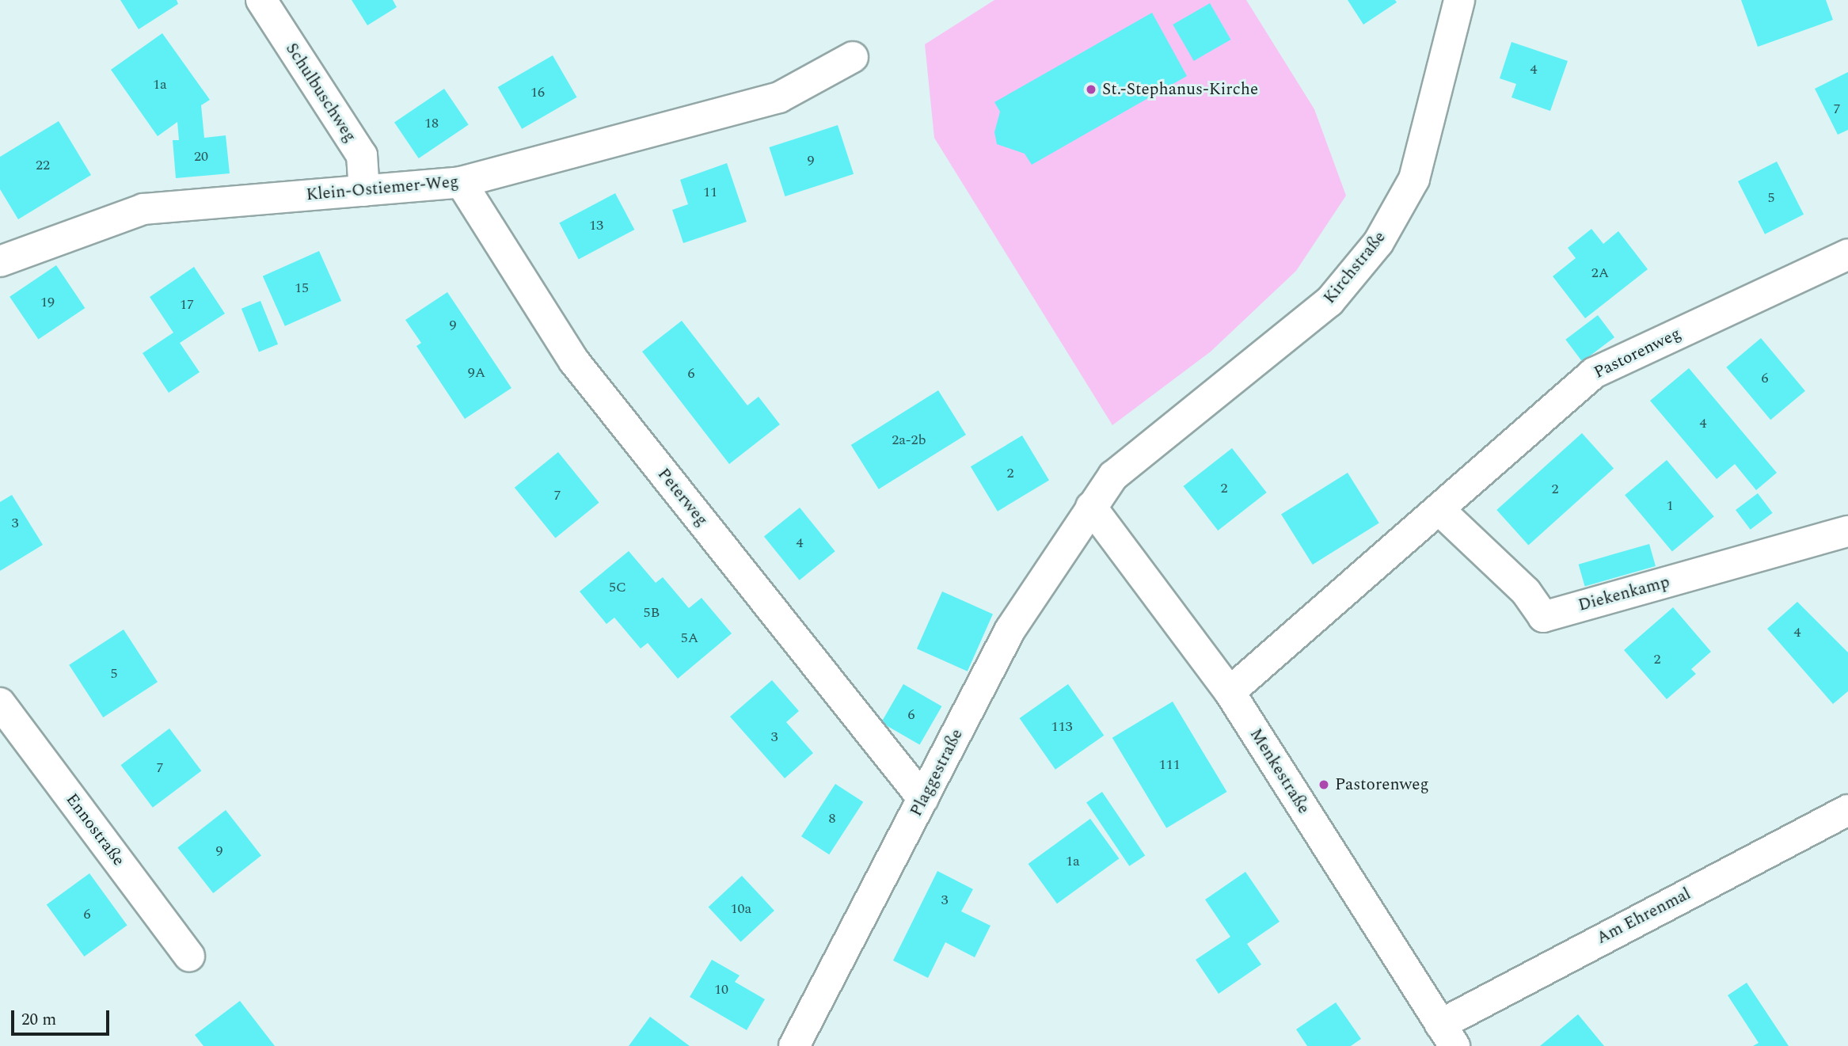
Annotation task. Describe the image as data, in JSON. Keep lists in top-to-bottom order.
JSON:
{
  "streets": {
    "street": [
      "Schulbuschweg",
      "Klein-Ostiemer-Weg",
      "Kirchstraße",
      "Pastorenweg",
      "Peterweg",
      "Diekenkamp",
      "Menkestraße",
      "Plaggestraße",
      "Ennostraße",
      "Am Ehrenmal"
    ]
  },
  "crossings": [
    ["Schulbuschweg", "Klein-Ostiemer-Weg"],
    ["Klein-Ostiemer-Weg", "Peterweg"],
    ["Kirchstraße", "Menkestraße"],
    ["Kirchstraße", "Plaggestraße"],
    ["Pastorenweg", "Diekenkamp"],
    ["Pastorenweg", "Menkestraße"],
    ["Peterweg", "Plaggestraße"],
    ["Menkestraße", "Plaggestraße"],
    ["Menkestraße", "Am Ehrenmal"]
  ],
  "places": ["St.-Stephanus-Kirche", "Pastorenweg"],
  "house_numbers": [
    "4",
    "1a",
    "16",
    "7",
    "18",
    "20",
    "9",
    "22",
    "11",
    "5",
    "13",
    "2A",
    "15",
    "19",
    "17",
    "9",
    "9A",
    "6",
    "6",
    "4",
    "2a-2b",
    "2",
    "2",
    "2",
    "7",
    "1",
    "3",
    "4",
    "5C",
    "5B",
    "4",
    "5A",
    "2",
    "5",
    "6",
    "113",
    "3",
    "111",
    "7",
    "8",
    "9",
    "1a",
    "3",
    "10a",
    "6",
    "10"
  ],
  "scale_bar": "20 m"
}
